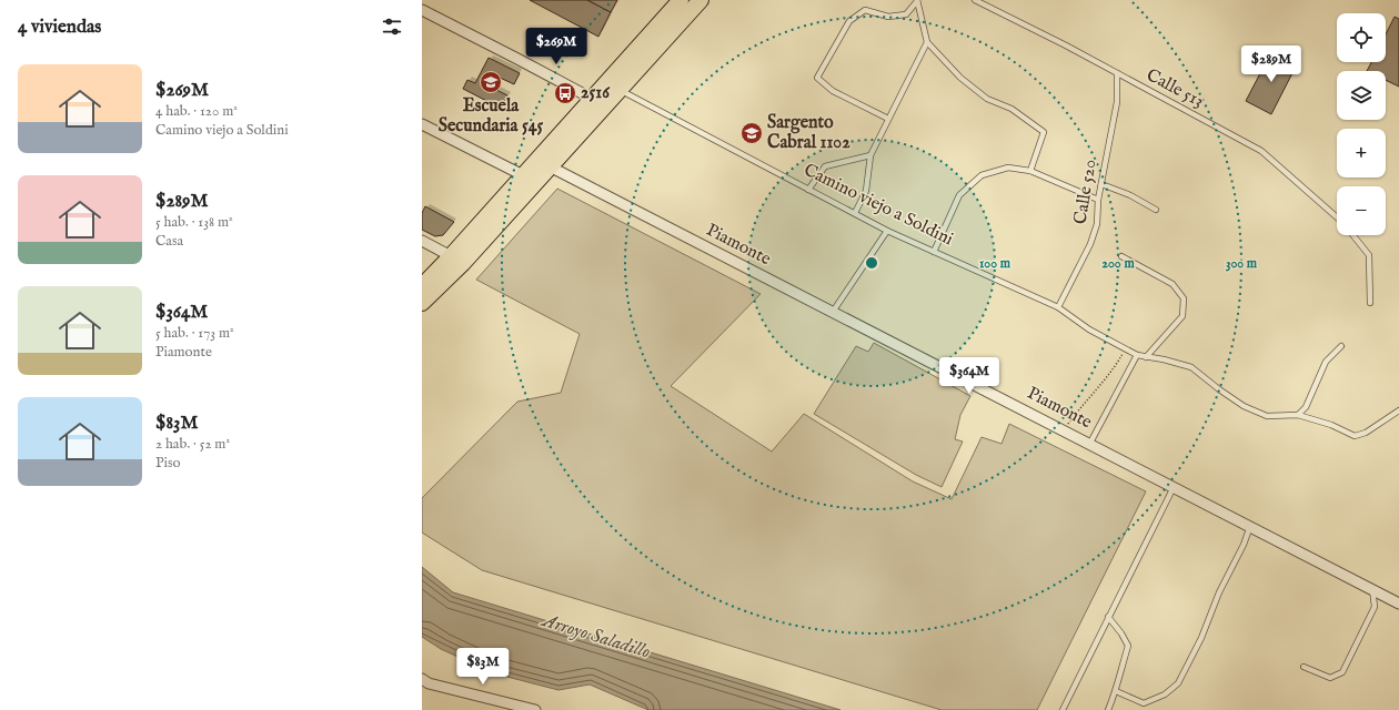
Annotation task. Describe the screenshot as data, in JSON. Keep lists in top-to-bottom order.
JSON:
{
  "streets": {
    "street": ["Piamonte"],
    "lane": ["Calle 513", "Calle 520", "Camino viejo a Soldini"]
  },
  "crossings": [
    ["Calle 513", "Calle 520"],
    ["Calle 520", "Camino viejo a Soldini"]
  ],
  "water": ["Arroyo Saladillo"],
  "places": {
    "school or university": ["Escuela Secundaria 545", "Sargento Cabral 1102"],
    "bus stop": ["2516"]
  },
  "page": {
    "heading": "4 viviendas",
    "map_buttons": ["+", "−"],
    "price": [
      "$269M",
      "$289M",
      "$364M",
      "$83M"
    ],
    "list": [
      {
        "name": "$269M",
        "note": "4 hab. · 120 m² · Camino viejo a Soldini"
      },
      {
        "name": "$289M",
        "note": "5 hab. · 138 m² · Casa"
      },
      {
        "name": "$364M",
        "note": "5 hab. · 173 m² · Piamonte"
      },
      {
        "name": "$83M",
        "note": "2 hab. · 52 m² · Piso"
      }
    ]
  },
  "rings": ["100 m", "200 m", "300 m"]
}
